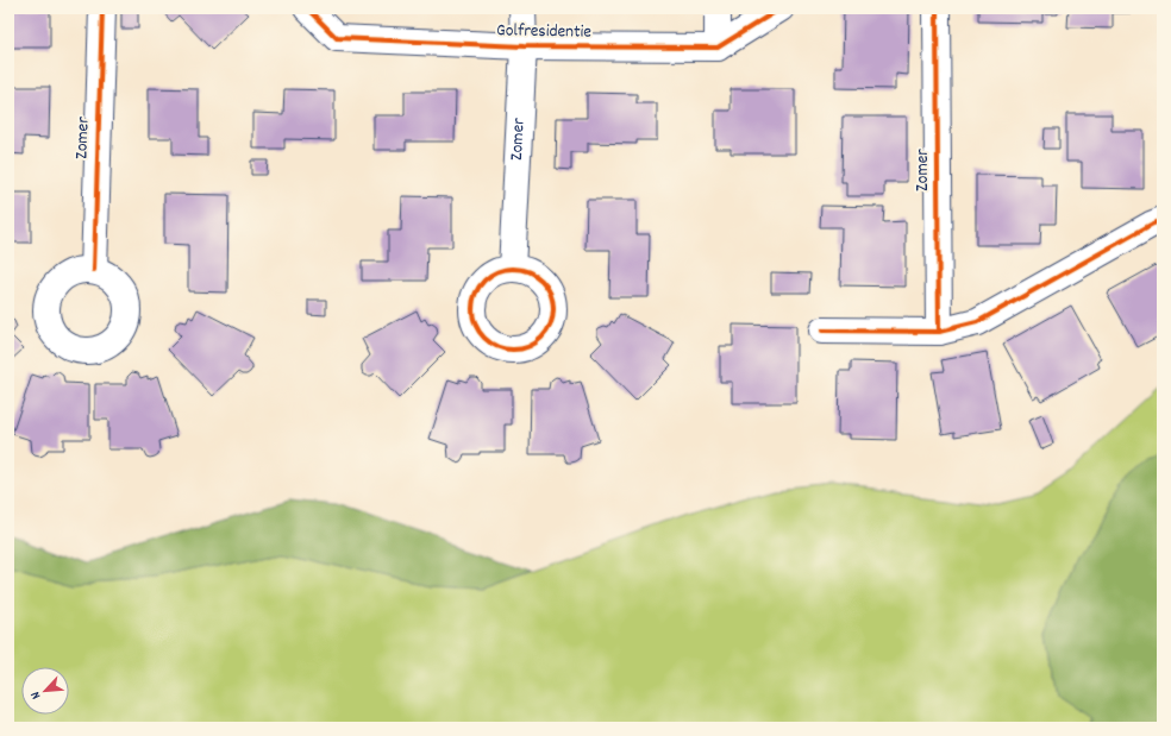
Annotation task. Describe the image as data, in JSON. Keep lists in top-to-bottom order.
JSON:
{
  "streets": {
    "street": ["Golfresidentie", "Zomer"]
  },
  "crossings": [
    ["Golfresidentie", "Zomer"]
  ],
  "north": "bottom left"
}
